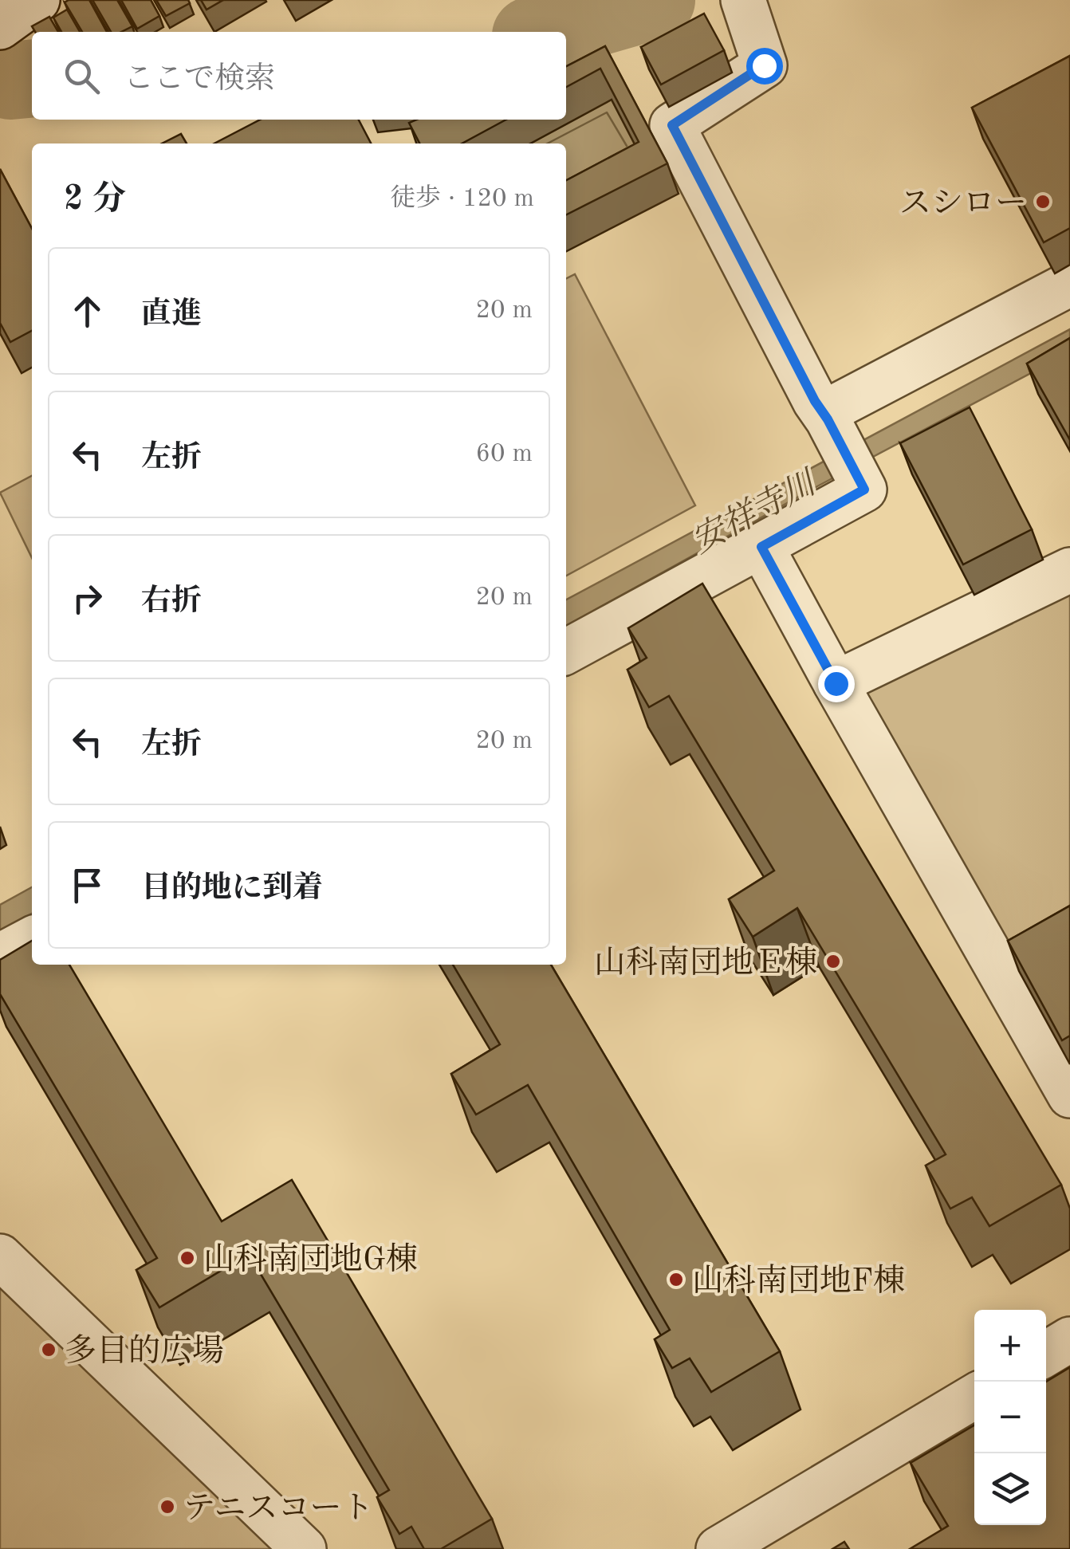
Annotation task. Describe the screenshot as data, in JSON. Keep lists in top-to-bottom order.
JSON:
{
  "water": ["安祥寺川"],
  "places": [
    "スシロー",
    "山科南団地Ｅ棟",
    "山科南団地G棟",
    "山科南団地F棟",
    "多目的広場",
    "テニスコート"
  ],
  "page": {
    "search": "ここで検索",
    "heading": ["2 分", "徒歩 · 120 m"],
    "list": [
      ["直進", "20 m"],
      ["左折", "60 m"],
      ["右折", "20 m"],
      ["左折", "20 m"],
      "目的地に到着"
    ],
    "map_buttons": ["+", "−"]
  }
}
